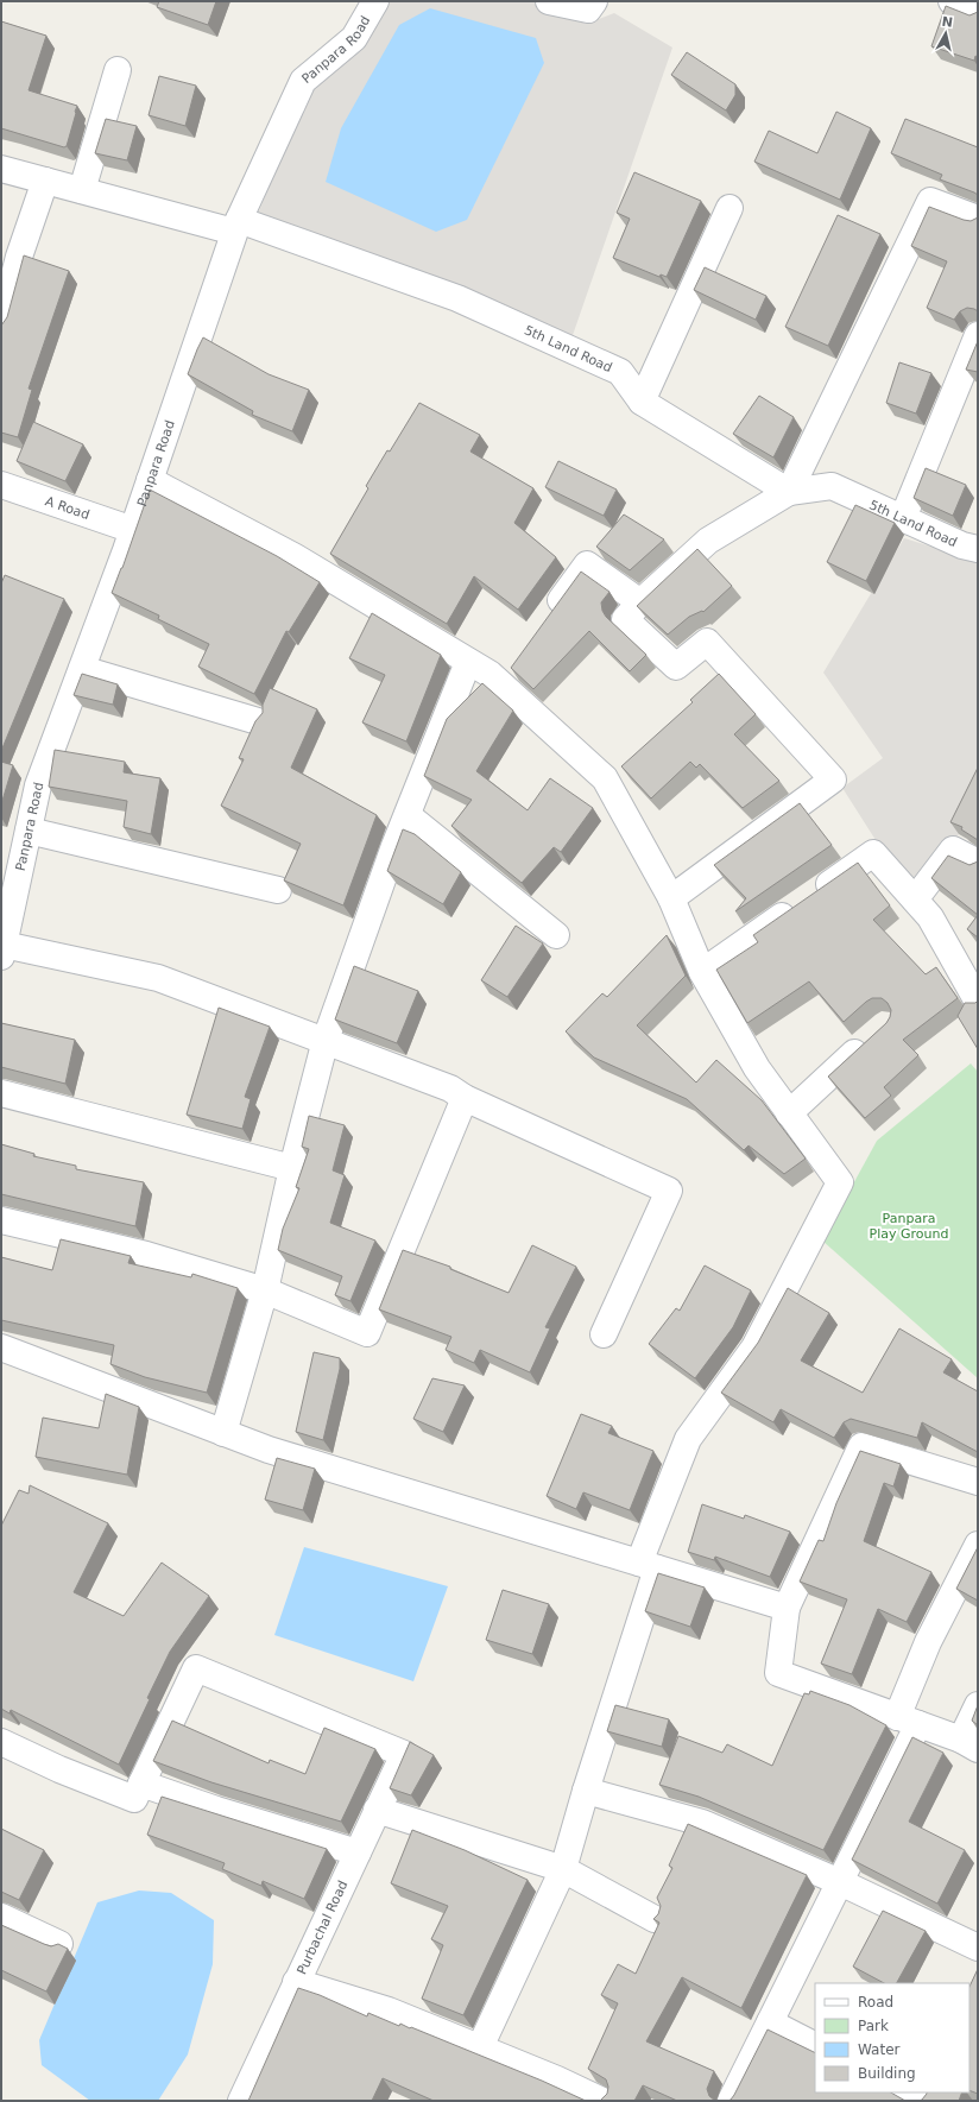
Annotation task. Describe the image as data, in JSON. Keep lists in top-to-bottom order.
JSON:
{
  "streets": {
    "street": [
      "Panpara Road",
      "5th Land Road",
      "A Road",
      "Purbachal Road"
    ]
  },
  "crossings": [
    ["Panpara Road", "5th Land Road"],
    ["Panpara Road", "A Road"]
  ],
  "parks": ["Panpara Play Ground"],
  "legend": [
    "Road",
    "Park",
    "Water",
    "Building"
  ],
  "north": "top"
}
